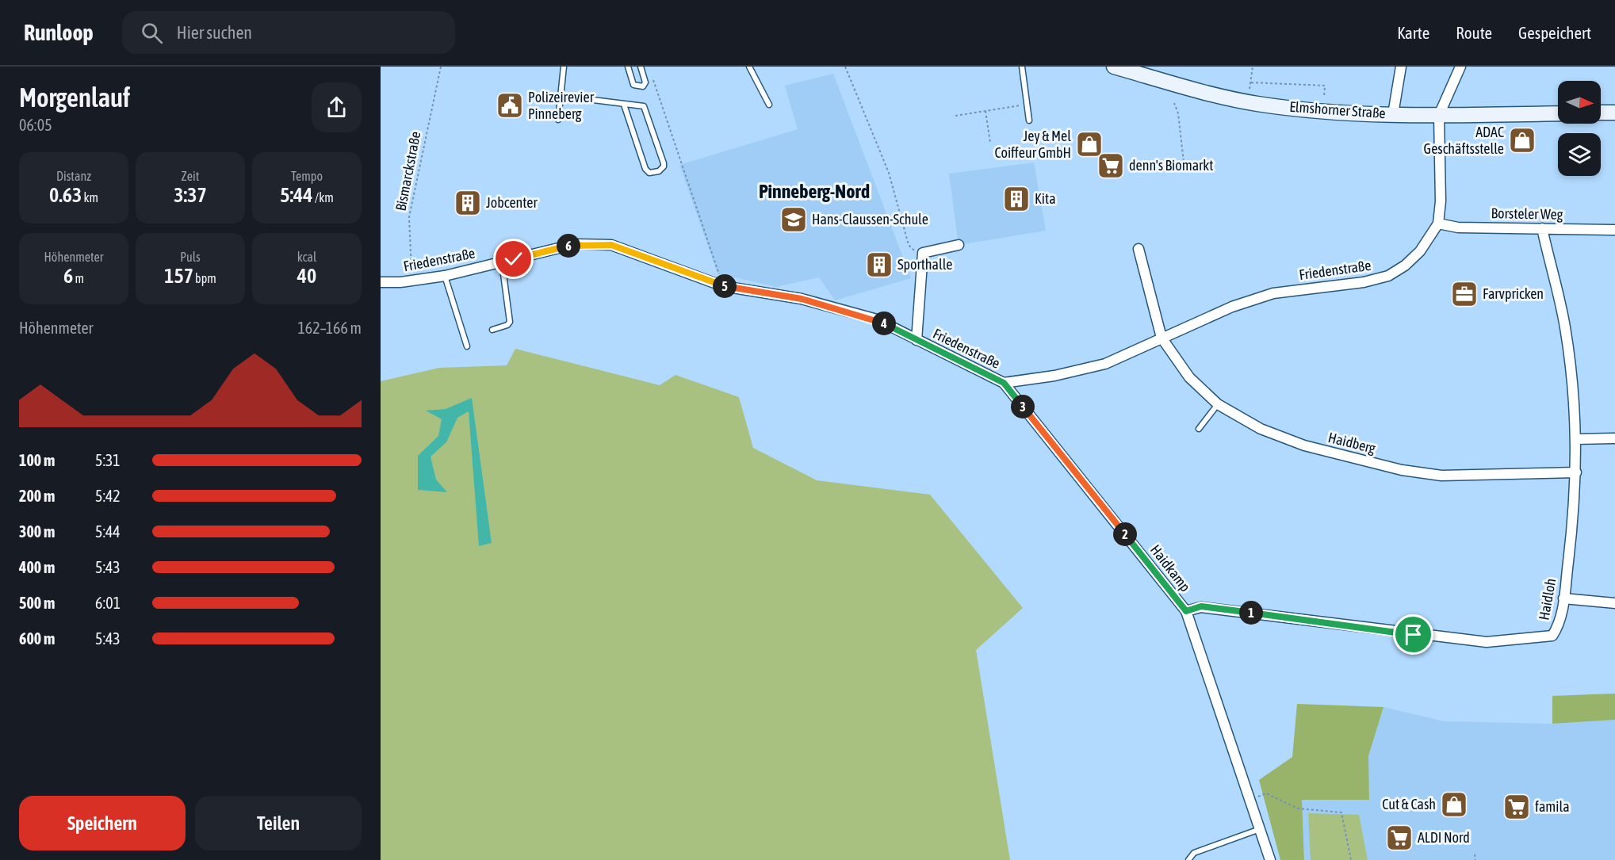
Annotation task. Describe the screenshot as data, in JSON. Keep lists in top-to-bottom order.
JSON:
{
  "streets": {
    "main road": ["Elmshorner Straße"],
    "street": [
      "Borsteler Weg",
      "Friedenstraße",
      "Haidberg",
      "Haidkamp",
      "Haidloh"
    ],
    "path": ["Bismarckstraße"]
  },
  "crossings": [
    ["Elmshorner Straße", "Friedenstraße"],
    ["Bismarckstraße", "Friedenstraße"],
    ["Borsteler Weg", "Friedenstraße"],
    ["Borsteler Weg", "Haidloh"],
    ["Friedenstraße", "Haidberg"],
    ["Friedenstraße", "Haidkamp"],
    ["Haidberg", "Haidloh"],
    ["Haidkamp", "Haidloh"]
  ],
  "districts": ["Pinneberg-Nord"],
  "places": {
    "public building": ["Polizeirevier Pinneberg"],
    "shop": ["ADAC Geschäftsstelle", "Jey & Mel Coiffeur GmbH", "Cut & Cash"],
    "supermarket": ["denn's Biomarkt", "famila", "ALDI Nord"],
    "building": ["Kita", "Jobcenter", "Sporthalle"],
    "school or university": ["Hans-Claussen-Schule"],
    "office": ["Farvpricken"]
  },
  "north": "right",
  "page": {
    "header": "Runloop",
    "search": "Hier suchen",
    "nav": ["Karte", "Route", "Gespeichert"],
    "heading": ["Morgenlauf", "06:05"],
    "stats": [
      ["Distanz", "0.63 km"],
      ["Zeit", "3:37"],
      ["Tempo", "5:44 /km"],
      ["Höhenmeter", "6 m"],
      ["Puls", "157 bpm"],
      ["kcal", "40"]
    ],
    "pins": [
      "6",
      "5",
      "4",
      "3",
      "2",
      "1"
    ],
    "chart": ["Höhenmeter", "162–166 m"],
    "list": [
      {
        "name": "100 m",
        "note": "5:31"
      },
      {
        "name": "200 m",
        "note": "5:42"
      },
      {
        "name": "300 m",
        "note": "5:44"
      },
      {
        "name": "400 m",
        "note": "5:43"
      },
      {
        "name": "500 m",
        "note": "6:01"
      },
      {
        "name": "600 m",
        "note": "5:43"
      }
    ],
    "buttons": ["Speichern", "Teilen"]
  }
}
